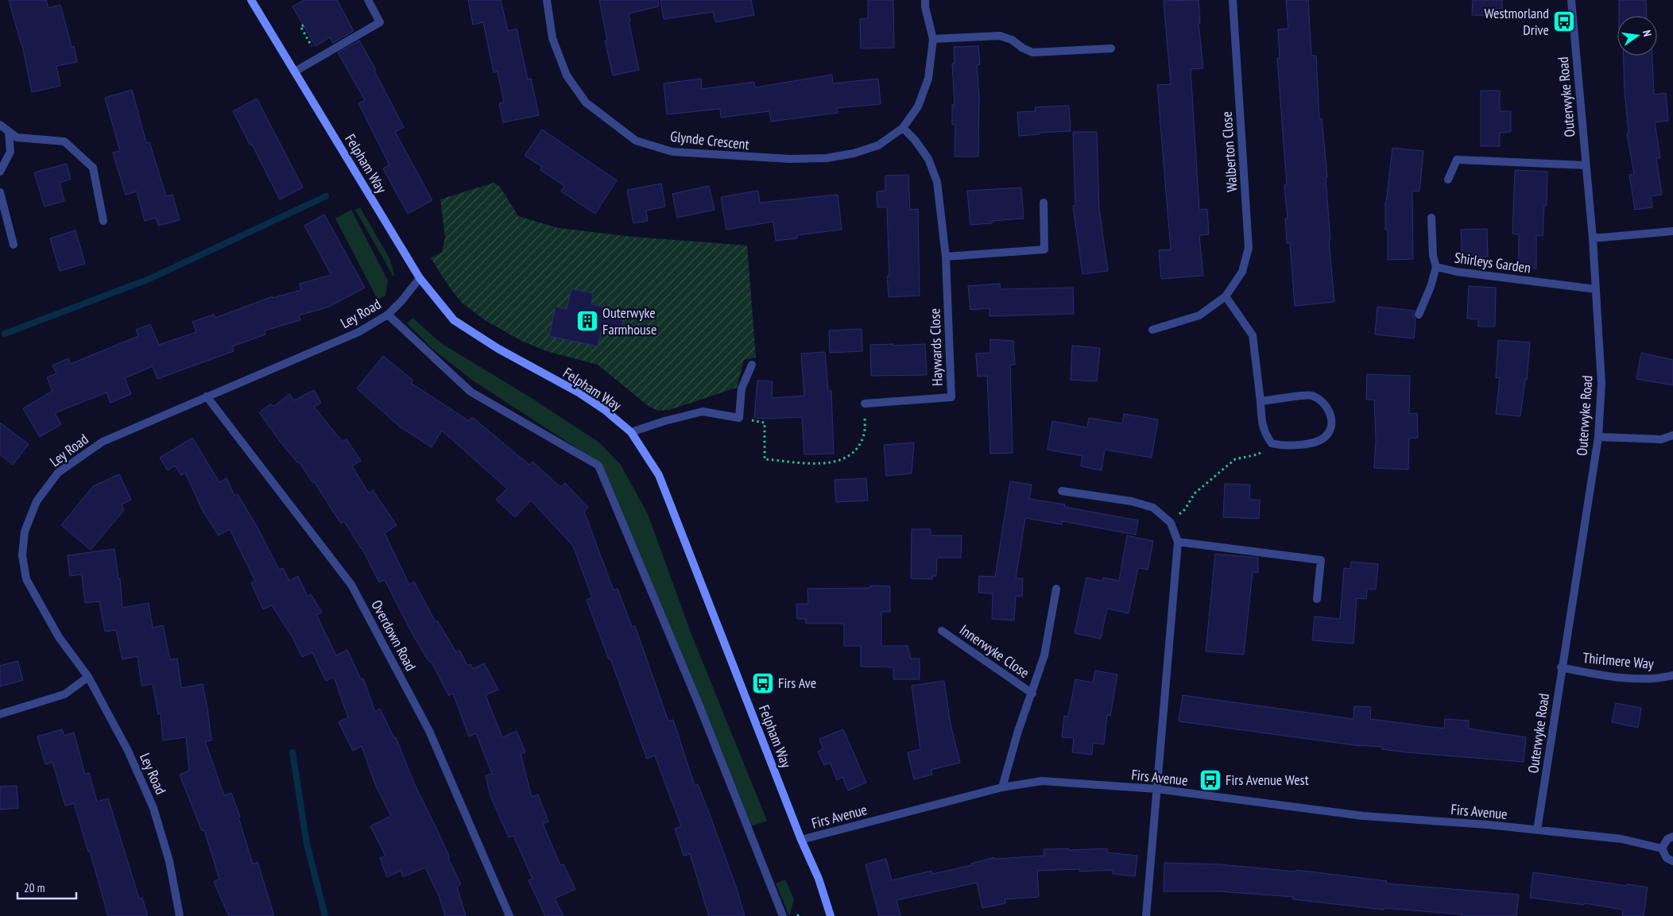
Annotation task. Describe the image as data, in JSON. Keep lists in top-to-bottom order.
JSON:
{
  "streets": {
    "main road": ["Felpham Way"],
    "street": [
      "Outerwyke Road",
      "Glynde Crescent",
      "Walberton Close",
      "Shirleys Garden",
      "Ley Road",
      "Haywards Close",
      "Overdown Road",
      "Innerwyke Close",
      "Thirlmere Way",
      "Firs Avenue"
    ]
  },
  "crossings": [
    ["Outerwyke Road", "Shirleys Garden"],
    ["Outerwyke Road", "Thirlmere Way"],
    ["Outerwyke Road", "Firs Avenue"],
    ["Glynde Crescent", "Haywards Close"],
    ["Felpham Way", "Ley Road"],
    ["Felpham Way", "Firs Avenue"],
    ["Ley Road", "Overdown Road"],
    ["Innerwyke Close", "Firs Avenue"]
  ],
  "places": {
    "bus stop": ["Westmorland Drive", "Firs Ave", "Firs Avenue West"],
    "building": ["Outerwyke Farmhouse"]
  },
  "scale_bar": "20 m",
  "north": "right"
}
